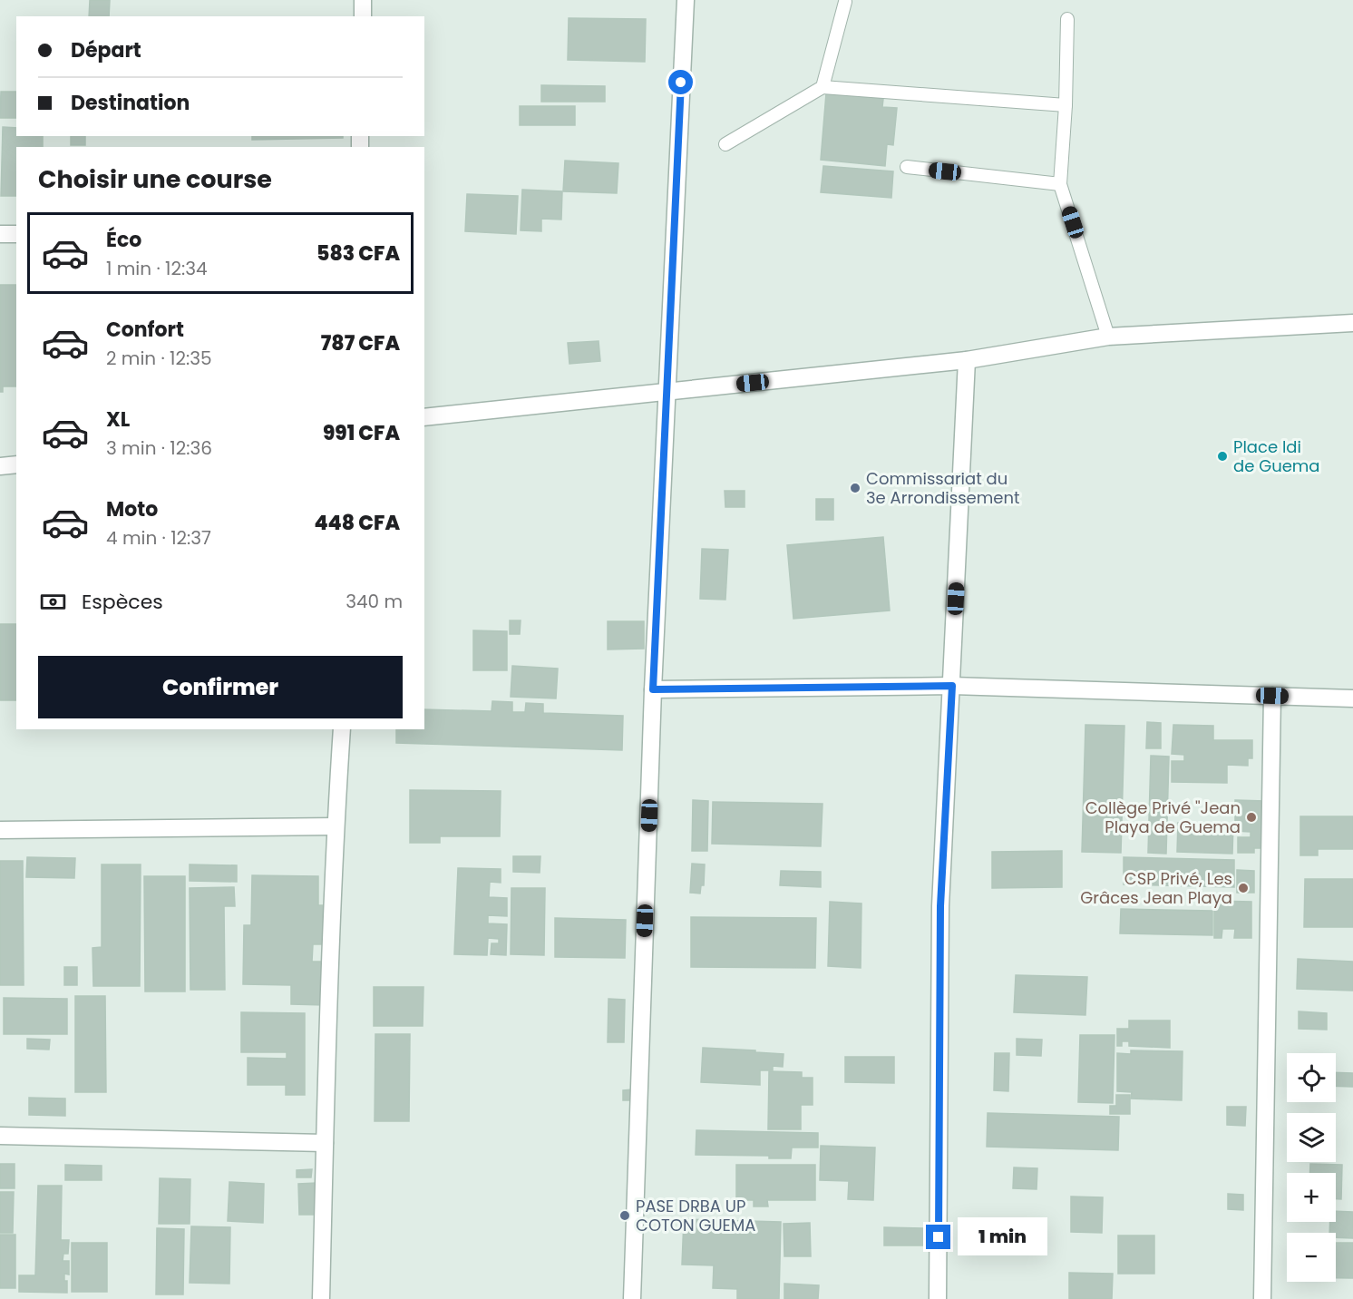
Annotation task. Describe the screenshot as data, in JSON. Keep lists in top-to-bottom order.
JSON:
{
  "places": [
    "Place Idi de Guema",
    "Commissariat du 3e Arrondissement",
    "Collège Privé ''Jean Playa de Guema",
    "CSP Privé, Les Grâces Jean Playa",
    "PASE DRBA UP COTON GUEMA"
  ],
  "page": {
    "banner": ["Départ", "Destination"],
    "heading": "Choisir une course",
    "list": [
      {
        "name": "Éco",
        "note": "1 min · 12:34",
        "value": "583 CFA"
      },
      {
        "name": "Confort",
        "note": "2 min · 12:35",
        "value": "787 CFA"
      },
      {
        "name": "XL",
        "note": "3 min · 12:36",
        "value": "991 CFA"
      },
      {
        "name": "Moto",
        "note": "4 min · 12:37",
        "value": "448 CFA"
      }
    ],
    "pay": ["Espèces", "340 m"],
    "buttons": "Confirmer",
    "map_buttons": ["+", "−"],
    "bubble": "1 min"
  }
}
